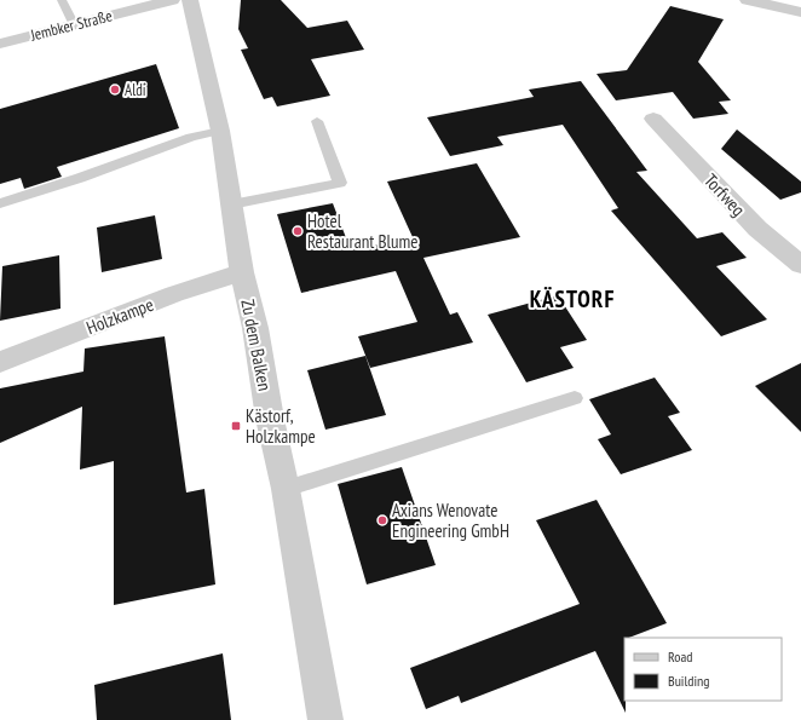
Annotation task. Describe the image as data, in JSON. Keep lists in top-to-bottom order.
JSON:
{
  "streets": {
    "street": [
      "Jembker Straße",
      "Torfweg",
      "Holzkampe",
      "Zu dem Balken"
    ]
  },
  "crossings": [
    ["Holzkampe", "Zu dem Balken"]
  ],
  "districts": ["KÄSTORF"],
  "places": {
    "other": ["Aldi", "Hotel Restaurant Blume", "Axians Wenovate Engineering GmbH"],
    "transit": ["Kästorf, Holzkampe"]
  },
  "legend": ["Road", "Building"]
}
